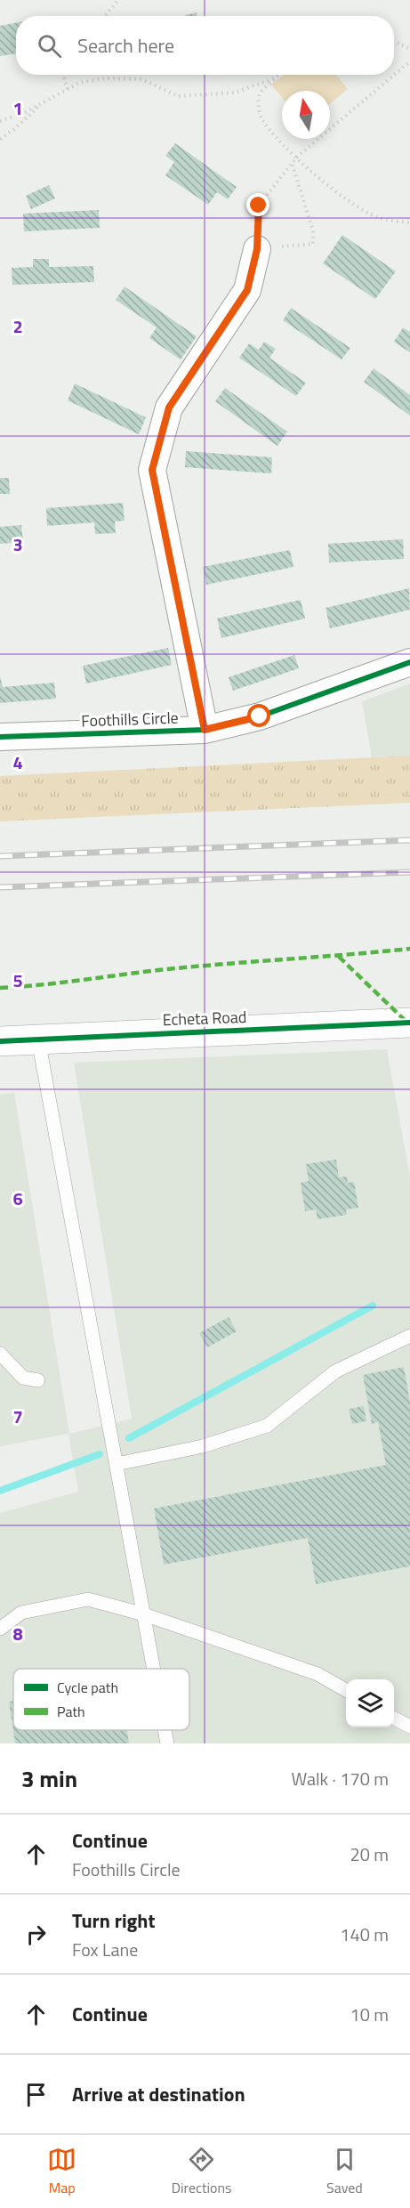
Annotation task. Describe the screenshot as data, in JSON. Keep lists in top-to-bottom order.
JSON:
{
  "streets": {
    "street": ["Foothills Circle", "Echeta Road"]
  },
  "legend": ["Cycle path", "Path"],
  "north": "top",
  "page": {
    "search": "Search here",
    "heading": ["3 min", "Walk · 170 m"],
    "list": [
      ["Continue", "Foothills Circle", "20 m"],
      ["Turn right", "Fox Lane", "140 m"],
      ["Continue", "10 m"],
      "Arrive at destination"
    ],
    "nav": ["Map", "Directions", "Saved"]
  },
  "grid": {
    "rows": [
      "1",
      "2",
      "3",
      "4",
      "5",
      "6",
      "7",
      "8"
    ]
  }
}
